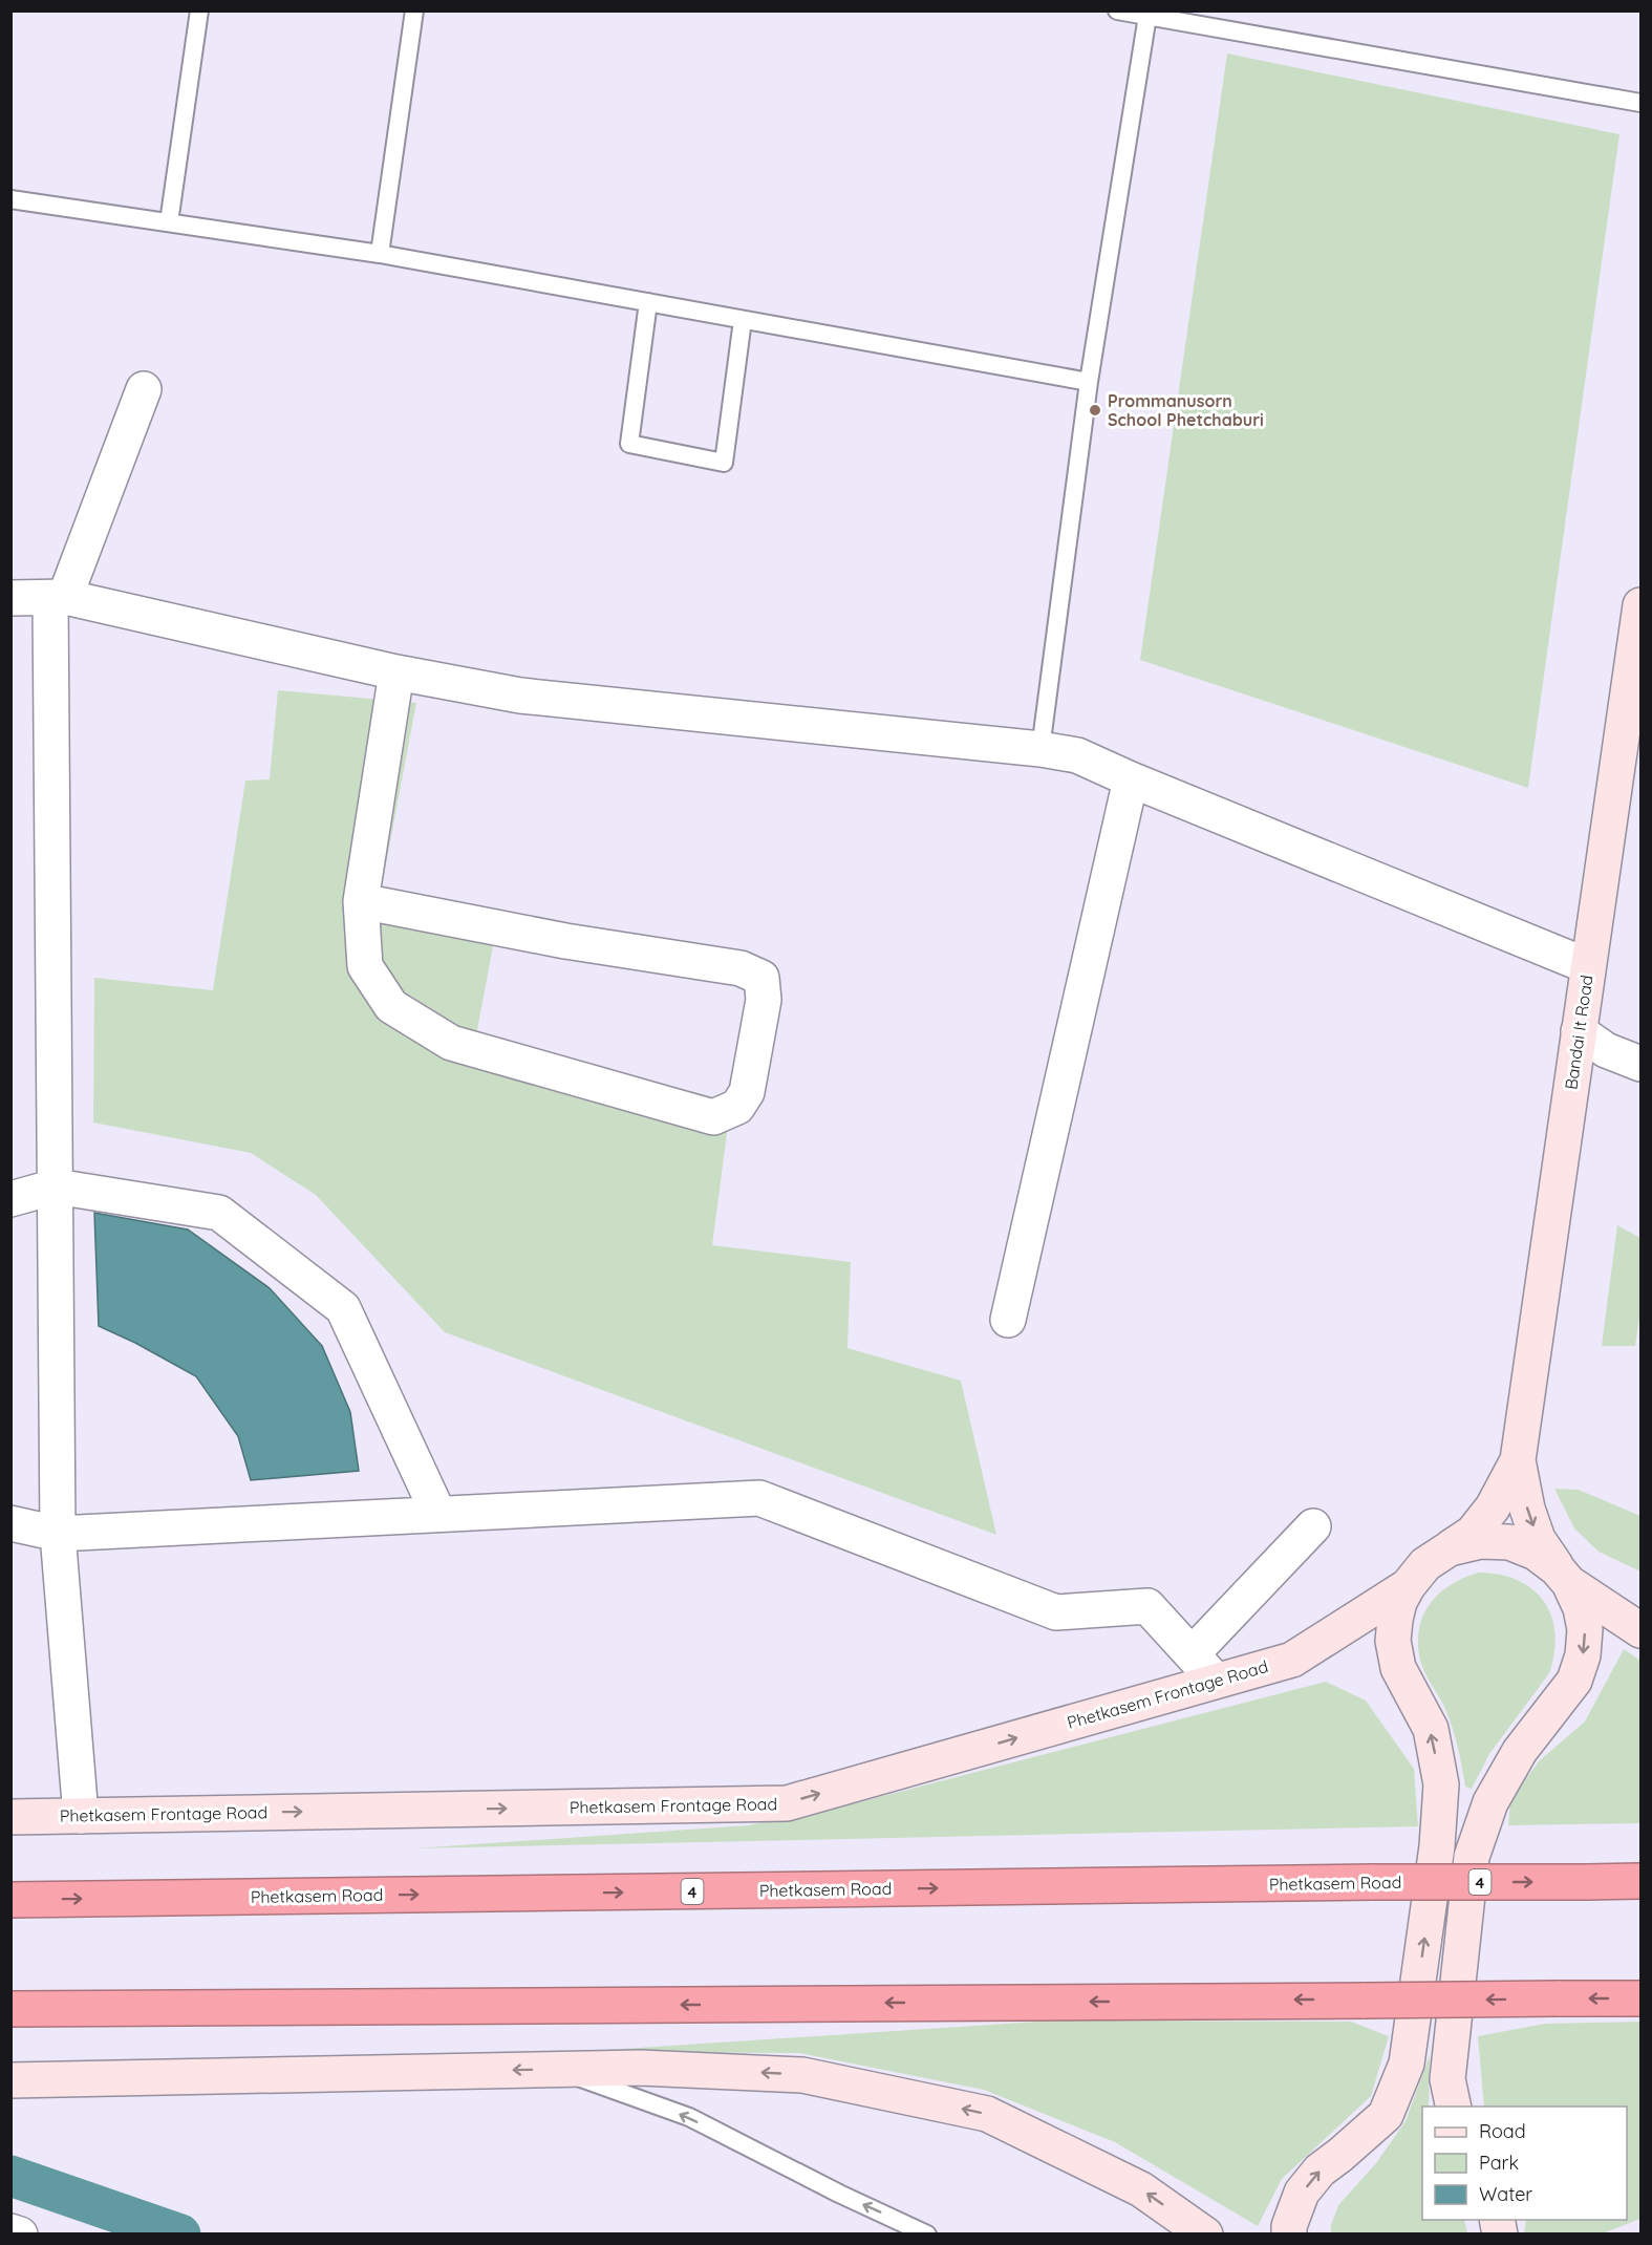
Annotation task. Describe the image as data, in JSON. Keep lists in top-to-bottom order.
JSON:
{
  "streets": {
    "highway": ["4", "Phetkasem Road"],
    "main road": ["Bandai It Road", "Phetkasem Frontage Road"]
  },
  "crossings": [
    ["Bandai It Road", "Phetkasem Frontage Road"]
  ],
  "places": ["Prommanusorn School Phetchaburi"],
  "legend": ["Road", "Park", "Water"]
}
